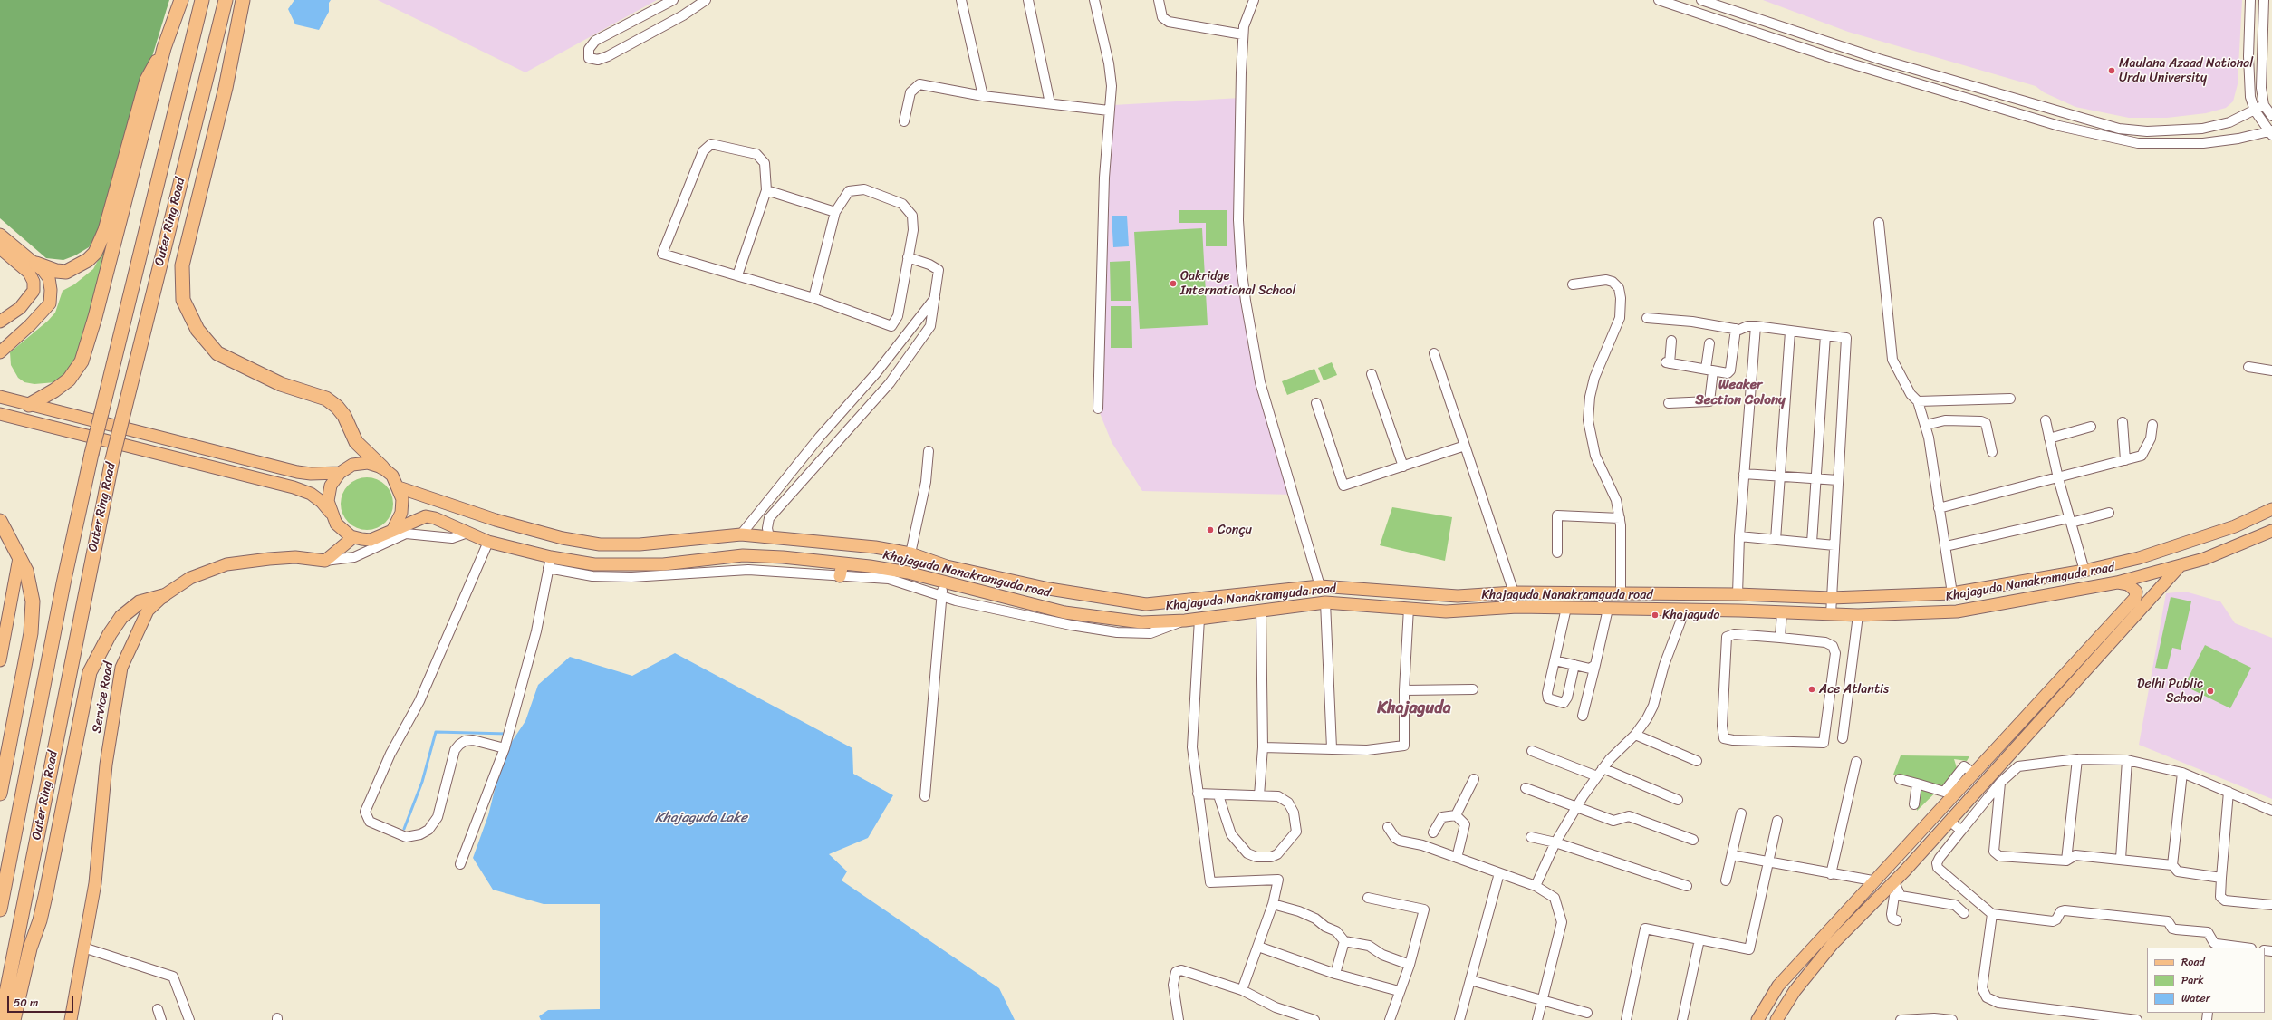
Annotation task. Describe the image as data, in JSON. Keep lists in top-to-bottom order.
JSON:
{
  "streets": {
    "highway": ["Outer Ring Road"],
    "main road": ["Khajaguda Nanakramguda road", "Service Road"]
  },
  "districts": ["Weaker Section Colony", "Khajaguda"],
  "water": ["Khajaguda Lake"],
  "places": [
    "Maulana Azaad National Urdu University",
    "Oakridge International School",
    "Conçu",
    "Khajaguda",
    "Ace Atlantis",
    "Delhi Public School"
  ],
  "legend": ["Road", "Park", "Water"],
  "scale_bar": "50 m"
}
